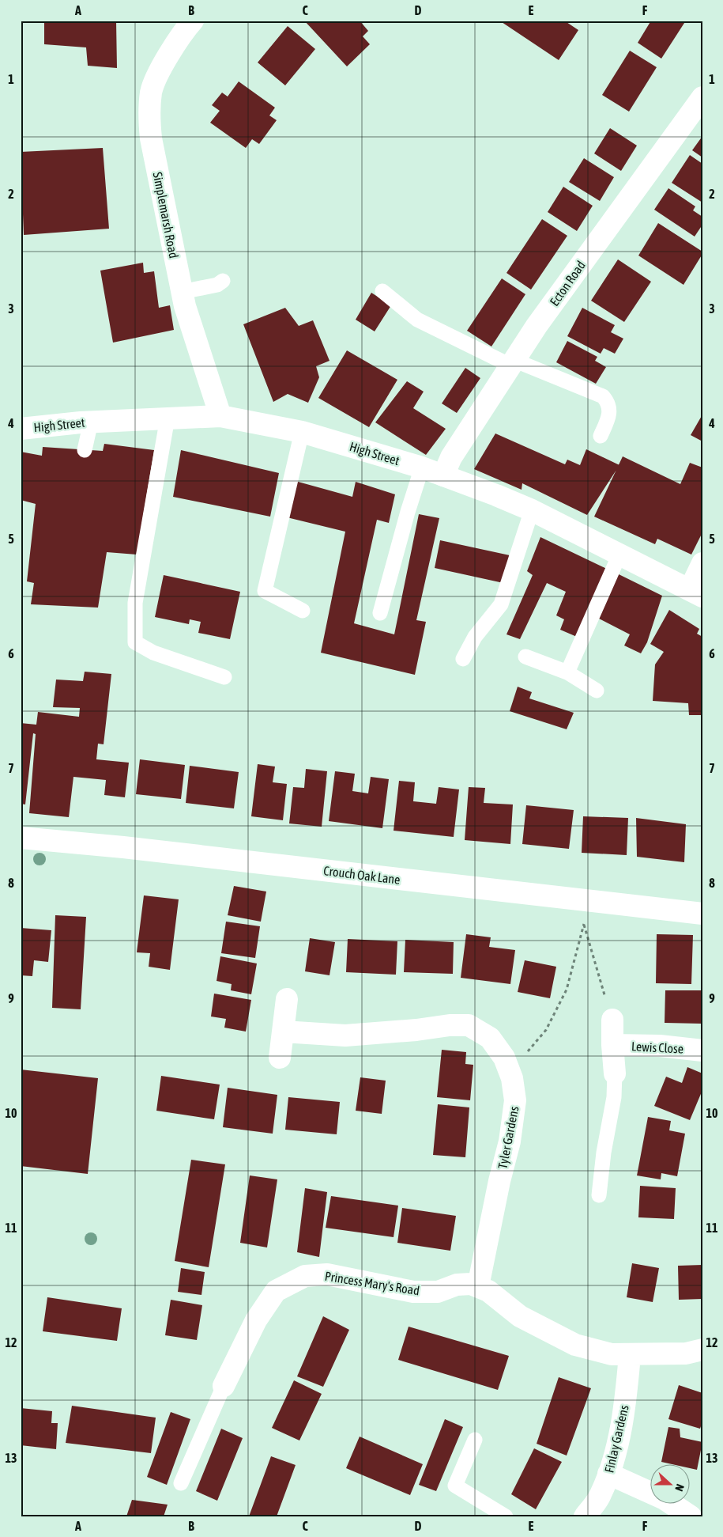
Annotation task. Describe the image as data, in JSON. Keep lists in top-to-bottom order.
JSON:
{
  "streets": {
    "street": [
      "Simplemarsh Road",
      "Ecton Road",
      "High Street",
      "Crouch Oak Lane",
      "Lewis Close",
      "Tyler Gardens",
      "Princess Mary's Road",
      "Finlay Gardens"
    ]
  },
  "crossings": [
    ["Simplemarsh Road", "High Street"],
    ["Ecton Road", "High Street"],
    ["Tyler Gardens", "Princess Mary's Road"],
    ["Princess Mary's Road", "Finlay Gardens"]
  ],
  "north": "right",
  "grid": {
    "columns": [
      "A",
      "B",
      "C",
      "D",
      "E",
      "F"
    ],
    "rows": [
      "1",
      "2",
      "3",
      "4",
      "5",
      "6",
      "7",
      "8",
      "9",
      "10",
      "11",
      "12",
      "13"
    ]
  }
}
